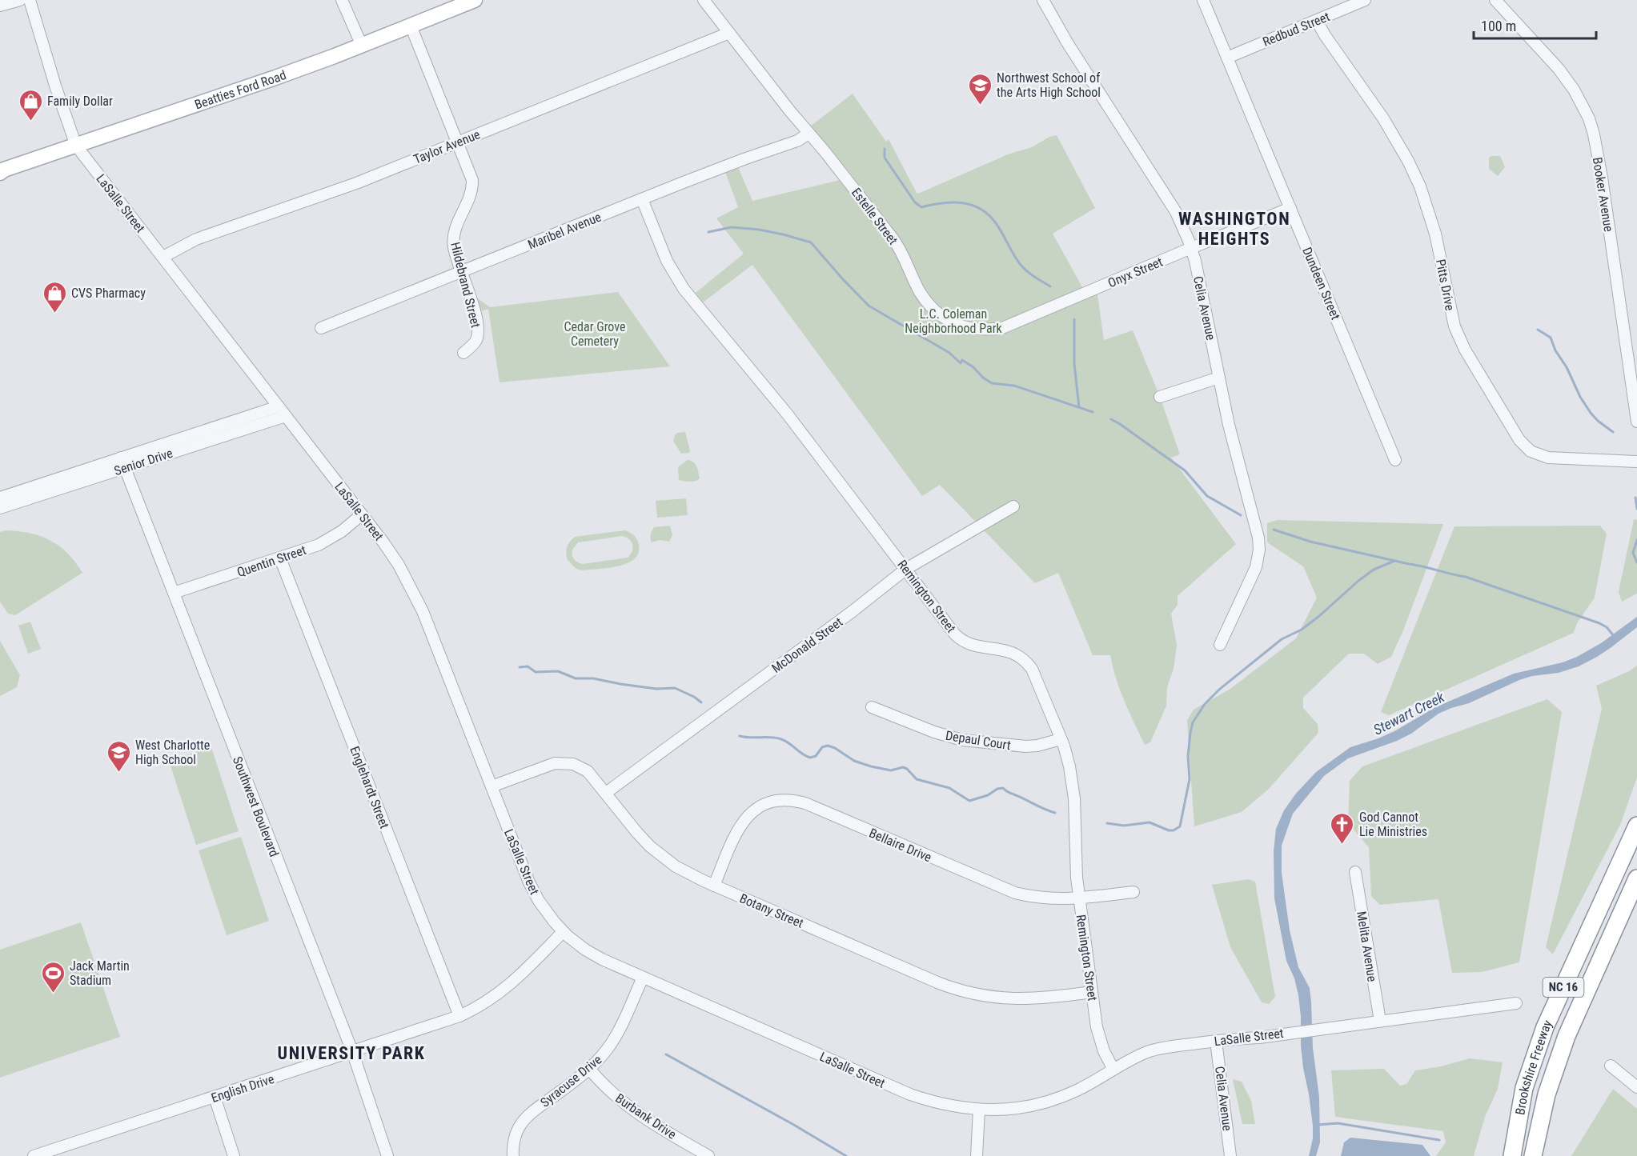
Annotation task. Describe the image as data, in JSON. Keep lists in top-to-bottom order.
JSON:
{
  "streets": {
    "highway": ["NC 16", "Brookshire Freeway"],
    "main road": ["Beatties Ford Road"],
    "street": [
      "Redbud Street",
      "Taylor Avenue",
      "Booker Avenue",
      "LaSalle Street",
      "Estelle Street",
      "Maribel Avenue",
      "Onyx Street",
      "Dundeen Street",
      "Hildebrand Street",
      "Pitts Drive",
      "Celia Avenue",
      "Senior Drive",
      "Quentin Street",
      "Remington Street",
      "McDonald Street",
      "Depaul Court",
      "Englehardt Street",
      "Southwest Boulevard",
      "Bellaire Drive",
      "Botany Street",
      "Melita Avenue",
      "Syracuse Drive",
      "English Drive",
      "Burbank Drive"
    ]
  },
  "crossings": [
    ["Redbud Street", "Dundeen Street"],
    ["Redbud Street", "Pitts Drive"],
    ["Beatties Ford Road", "LaSalle Street"],
    ["Beatties Ford Road", "Hildebrand Street"],
    ["Taylor Avenue", "LaSalle Street"],
    ["Taylor Avenue", "Estelle Street"],
    ["Taylor Avenue", "Hildebrand Street"],
    ["LaSalle Street", "Celia Avenue"],
    ["LaSalle Street", "Senior Drive"],
    ["LaSalle Street", "Quentin Street"],
    ["LaSalle Street", "Remington Street"],
    ["LaSalle Street", "Botany Street"],
    ["LaSalle Street", "Melita Avenue"],
    ["LaSalle Street", "Syracuse Drive"],
    ["LaSalle Street", "English Drive"],
    ["Estelle Street", "Maribel Avenue"],
    ["Estelle Street", "Onyx Street"],
    ["Maribel Avenue", "Hildebrand Street"],
    ["Maribel Avenue", "Remington Street"],
    ["Onyx Street", "Dundeen Street"],
    ["Onyx Street", "Celia Avenue"],
    ["Senior Drive", "Southwest Boulevard"],
    ["Quentin Street", "Englehardt Street"],
    ["Quentin Street", "Southwest Boulevard"],
    ["Remington Street", "McDonald Street"],
    ["Remington Street", "Depaul Court"],
    ["Remington Street", "Bellaire Drive"],
    ["Remington Street", "Botany Street"],
    ["McDonald Street", "Botany Street"],
    ["Englehardt Street", "English Drive"],
    ["Southwest Boulevard", "English Drive"],
    ["Bellaire Drive", "Botany Street"],
    ["Syracuse Drive", "Burbank Drive"]
  ],
  "districts": ["WASHINGTON HEIGHTS", "UNIVERSITY PARK"],
  "water": ["Stewart Creek"],
  "parks": ["L.C. Coleman Neighborhood Park", "Cedar Grove Cemetery"],
  "places": {
    "school or university": ["Northwest School of the Arts High School", "West Charlotte High School"],
    "shop": ["Family Dollar", "CVS Pharmacy"],
    "church": ["God Cannot Lie Ministries"],
    "sports": ["Jack Martin Stadium"]
  },
  "scale_bar": "100 m"
}
